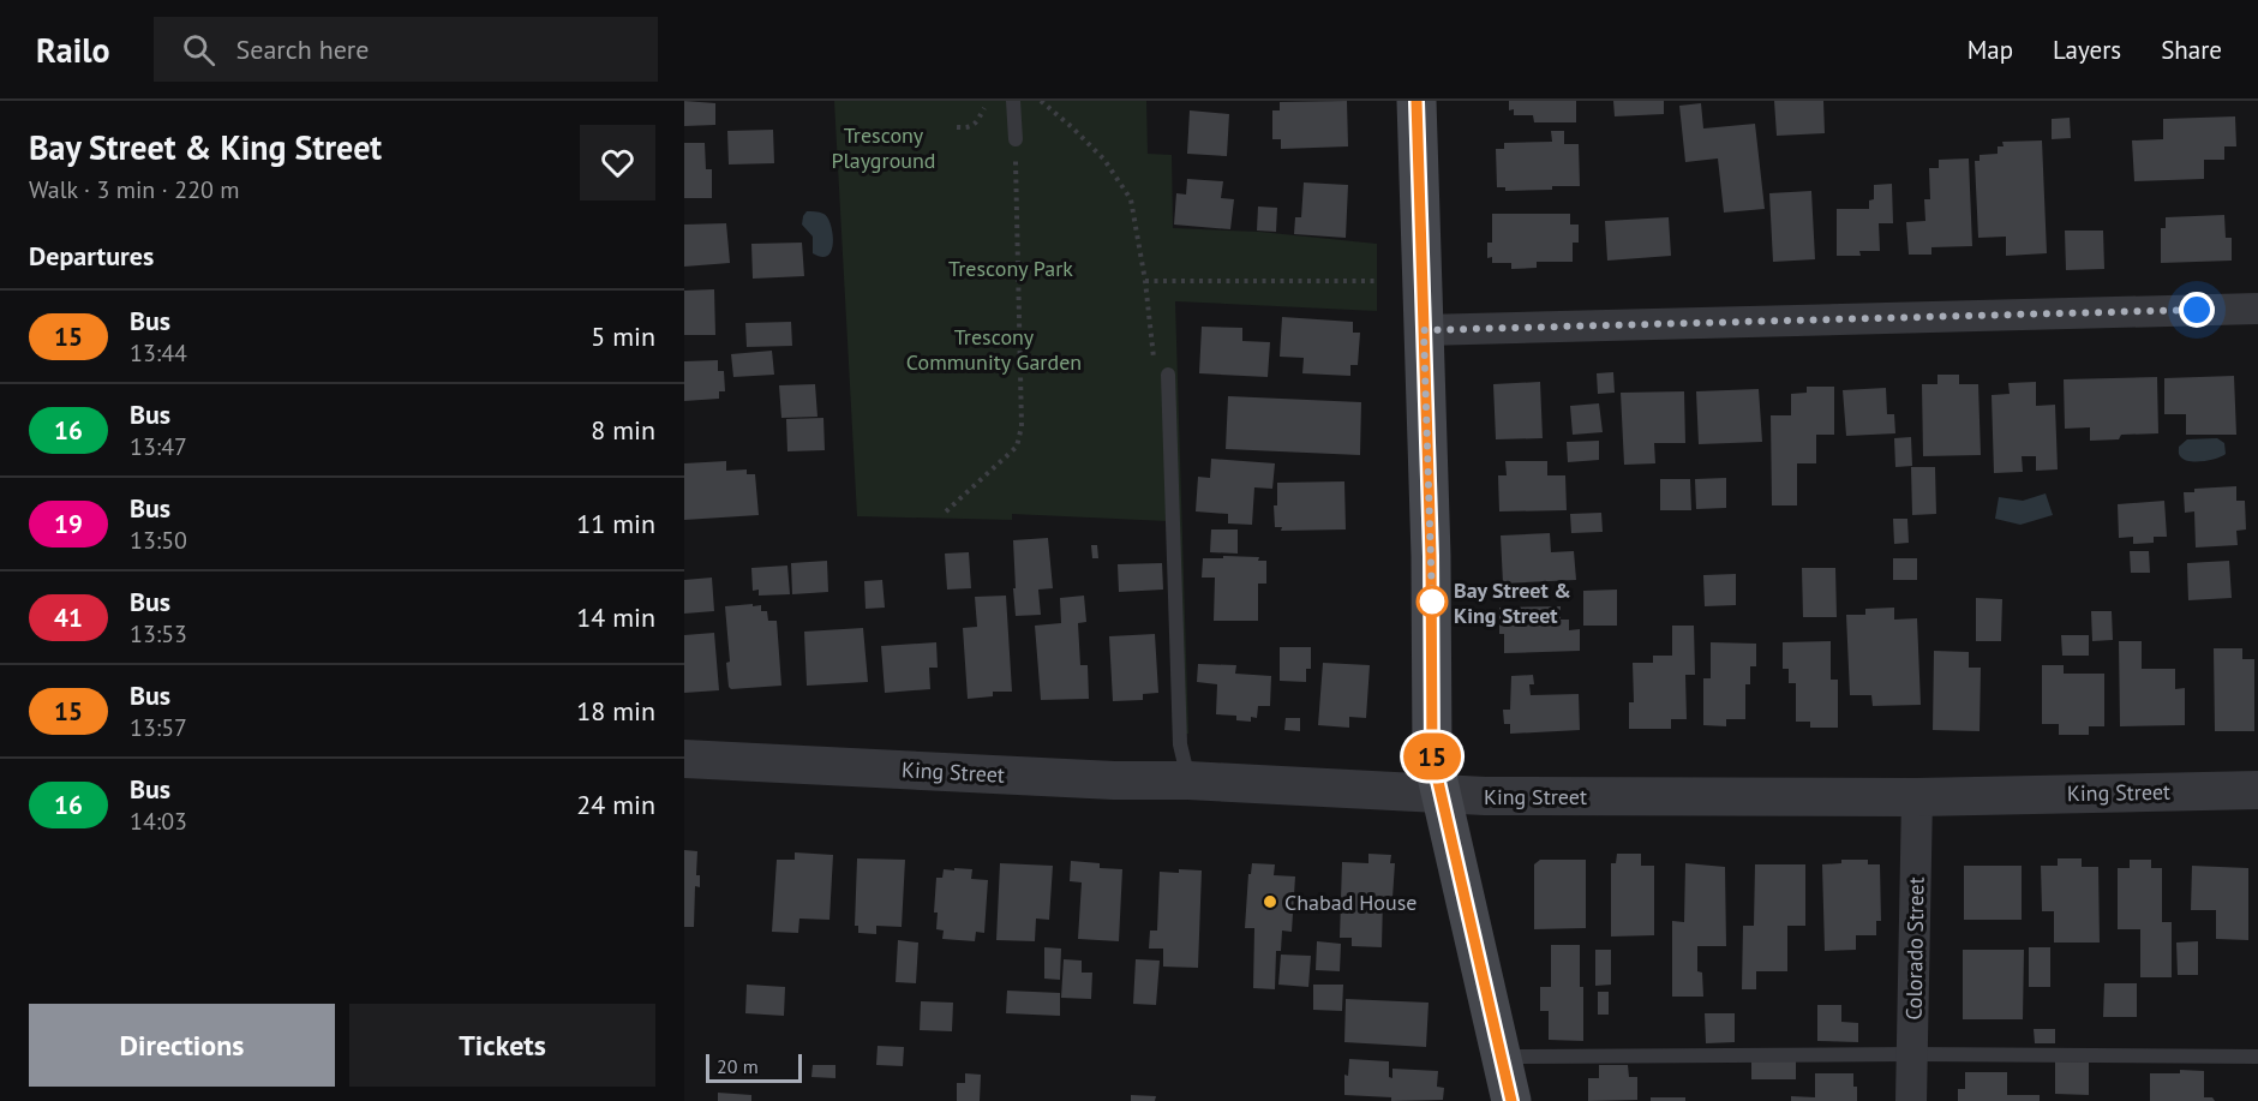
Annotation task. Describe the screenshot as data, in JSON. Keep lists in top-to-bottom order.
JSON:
{
  "streets": {
    "street": ["King Street", "Colorado Street"]
  },
  "crossings": [
    ["King Street", "Colorado Street"]
  ],
  "parks": ["Trescony Playground", "Trescony Park", "Trescony Community Garden"],
  "places": ["Bay Street & King Street", "Chabad House"],
  "lines": ["bus line 15"],
  "scale_bar": "20 m",
  "page": {
    "header": "Railo",
    "search": "Search here",
    "nav": ["Map", "Layers", "Share"],
    "heading": [
      ["Bay Street & King Street", "Walk · 3 min · 220 m"],
      "Departures"
    ],
    "on_map": "15",
    "list": [
      {
        "mark": "15",
        "name": "Bus",
        "note": "13:44",
        "value": "5 min"
      },
      {
        "mark": "16",
        "name": "Bus",
        "note": "13:47",
        "value": "8 min"
      },
      {
        "mark": "19",
        "name": "Bus",
        "note": "13:50",
        "value": "11 min"
      },
      {
        "mark": "41",
        "name": "Bus",
        "note": "13:53",
        "value": "14 min"
      },
      {
        "mark": "15",
        "name": "Bus",
        "note": "13:57",
        "value": "18 min"
      },
      {
        "mark": "16",
        "name": "Bus",
        "note": "14:03",
        "value": "24 min"
      }
    ],
    "buttons": ["Directions", "Tickets"],
    "scale": "20 m"
  }
}
